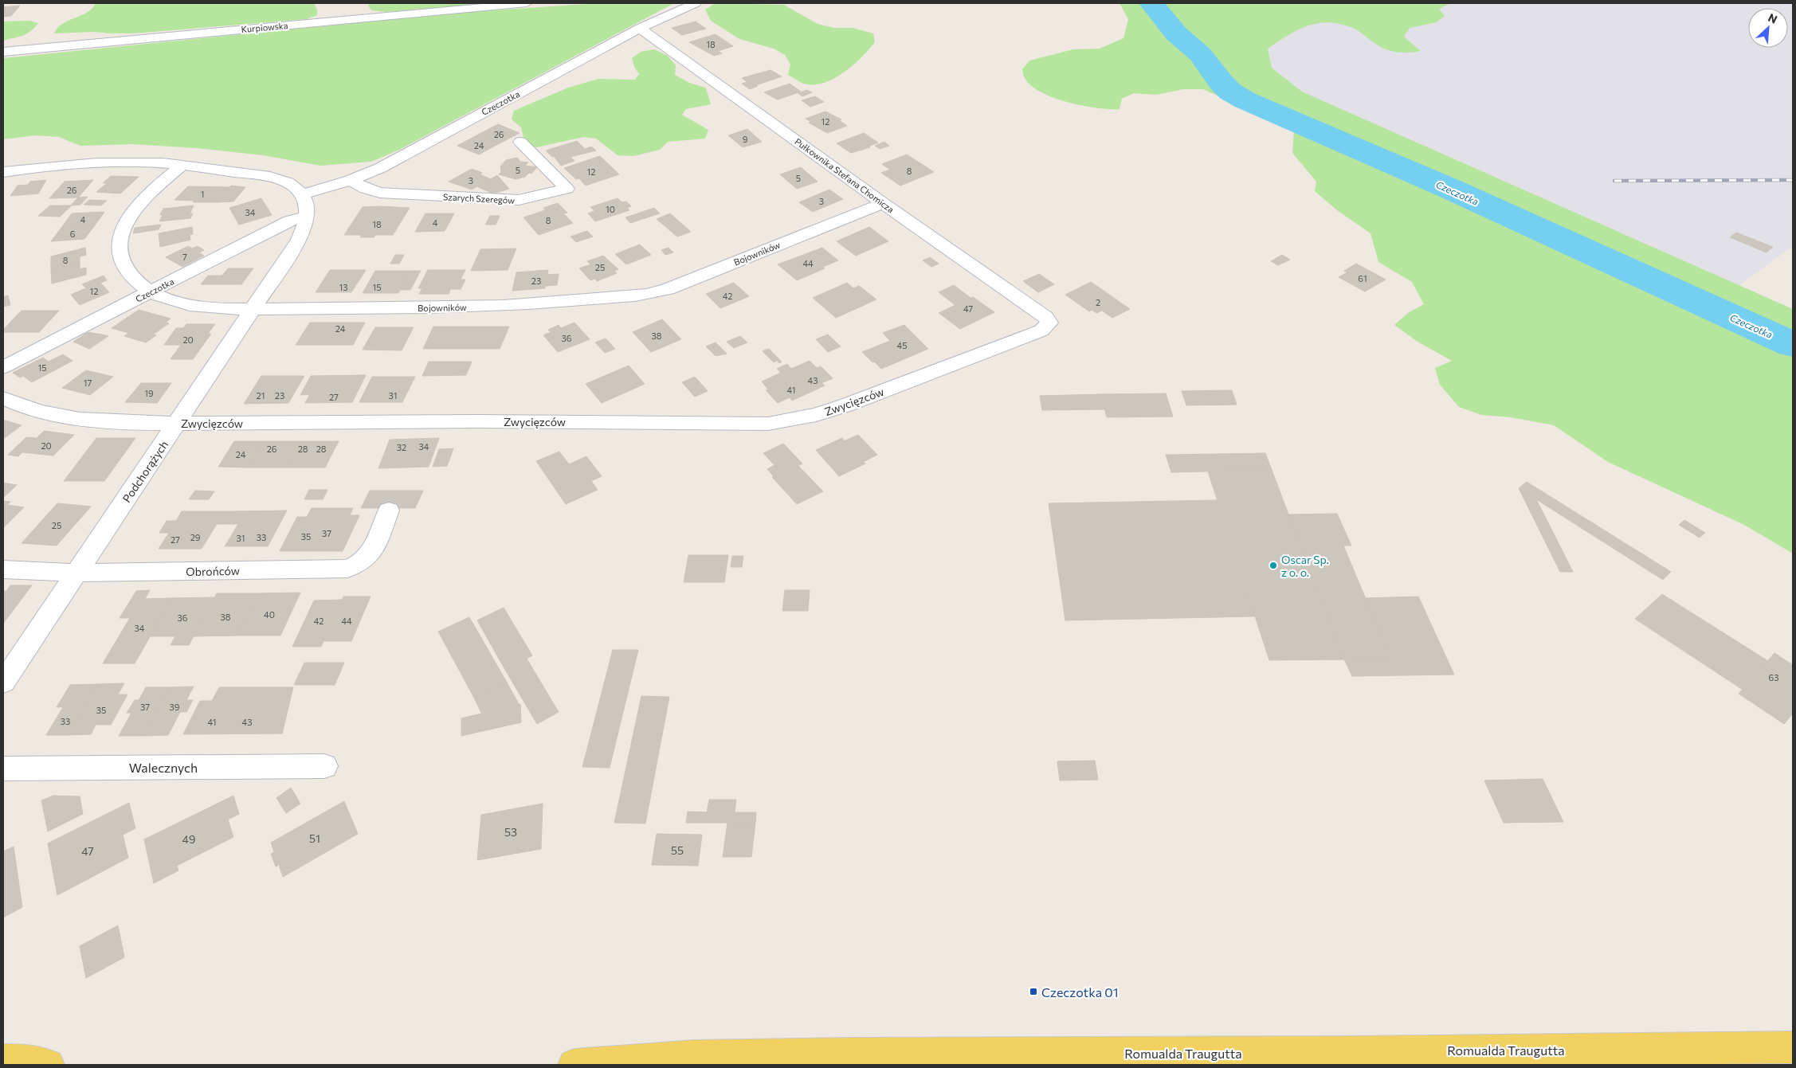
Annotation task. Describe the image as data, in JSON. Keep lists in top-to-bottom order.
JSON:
{
  "streets": {
    "main road": ["Romualda Traugutta"],
    "street": [
      "Kurpiowska",
      "Czeczotka",
      "Pułkownika Stefana Chomicza",
      "Szarych Szeregów",
      "Bojowników",
      "Zwycięzców",
      "Podchorążych",
      "Obrońców",
      "Walecznych"
    ]
  },
  "crossings": [
    ["Czeczotka", "Pułkownika Stefana Chomicza"],
    ["Czeczotka", "Szarych Szeregów"],
    ["Czeczotka", "Bojowników"],
    ["Czeczotka", "Podchorążych"],
    ["Pułkownika Stefana Chomicza", "Bojowników"],
    ["Pułkownika Stefana Chomicza", "Zwycięzców"],
    ["Bojowników", "Podchorążych"],
    ["Zwycięzców", "Podchorążych"],
    ["Podchorążych", "Obrońców"]
  ],
  "water": ["Czeczotka"],
  "places": {
    "other": ["Oscar Sp. z o. o."],
    "transit": ["Czeczotka 01"]
  },
  "house_numbers": [
    "18",
    "12",
    "26",
    "9",
    "24",
    "5",
    "8",
    "12",
    "5",
    "3",
    "26",
    "1",
    "3",
    "10",
    "34",
    "4",
    "8",
    "4",
    "18",
    "6",
    "7",
    "8",
    "44",
    "25",
    "61",
    "23",
    "13",
    "15",
    "12",
    "42",
    "2",
    "47",
    "24",
    "38",
    "36",
    "20",
    "45",
    "15",
    "43",
    "17",
    "41",
    "19",
    "21",
    "23",
    "31",
    "27",
    "20",
    "34",
    "32",
    "26",
    "28",
    "28",
    "24",
    "25",
    "37",
    "35",
    "29",
    "33",
    "31",
    "27",
    "40",
    "38",
    "36",
    "42",
    "44",
    "34",
    "63",
    "37",
    "39",
    "35",
    "33",
    "41",
    "43",
    "53",
    "51",
    "49",
    "55",
    "47"
  ],
  "north": "top right"
}
